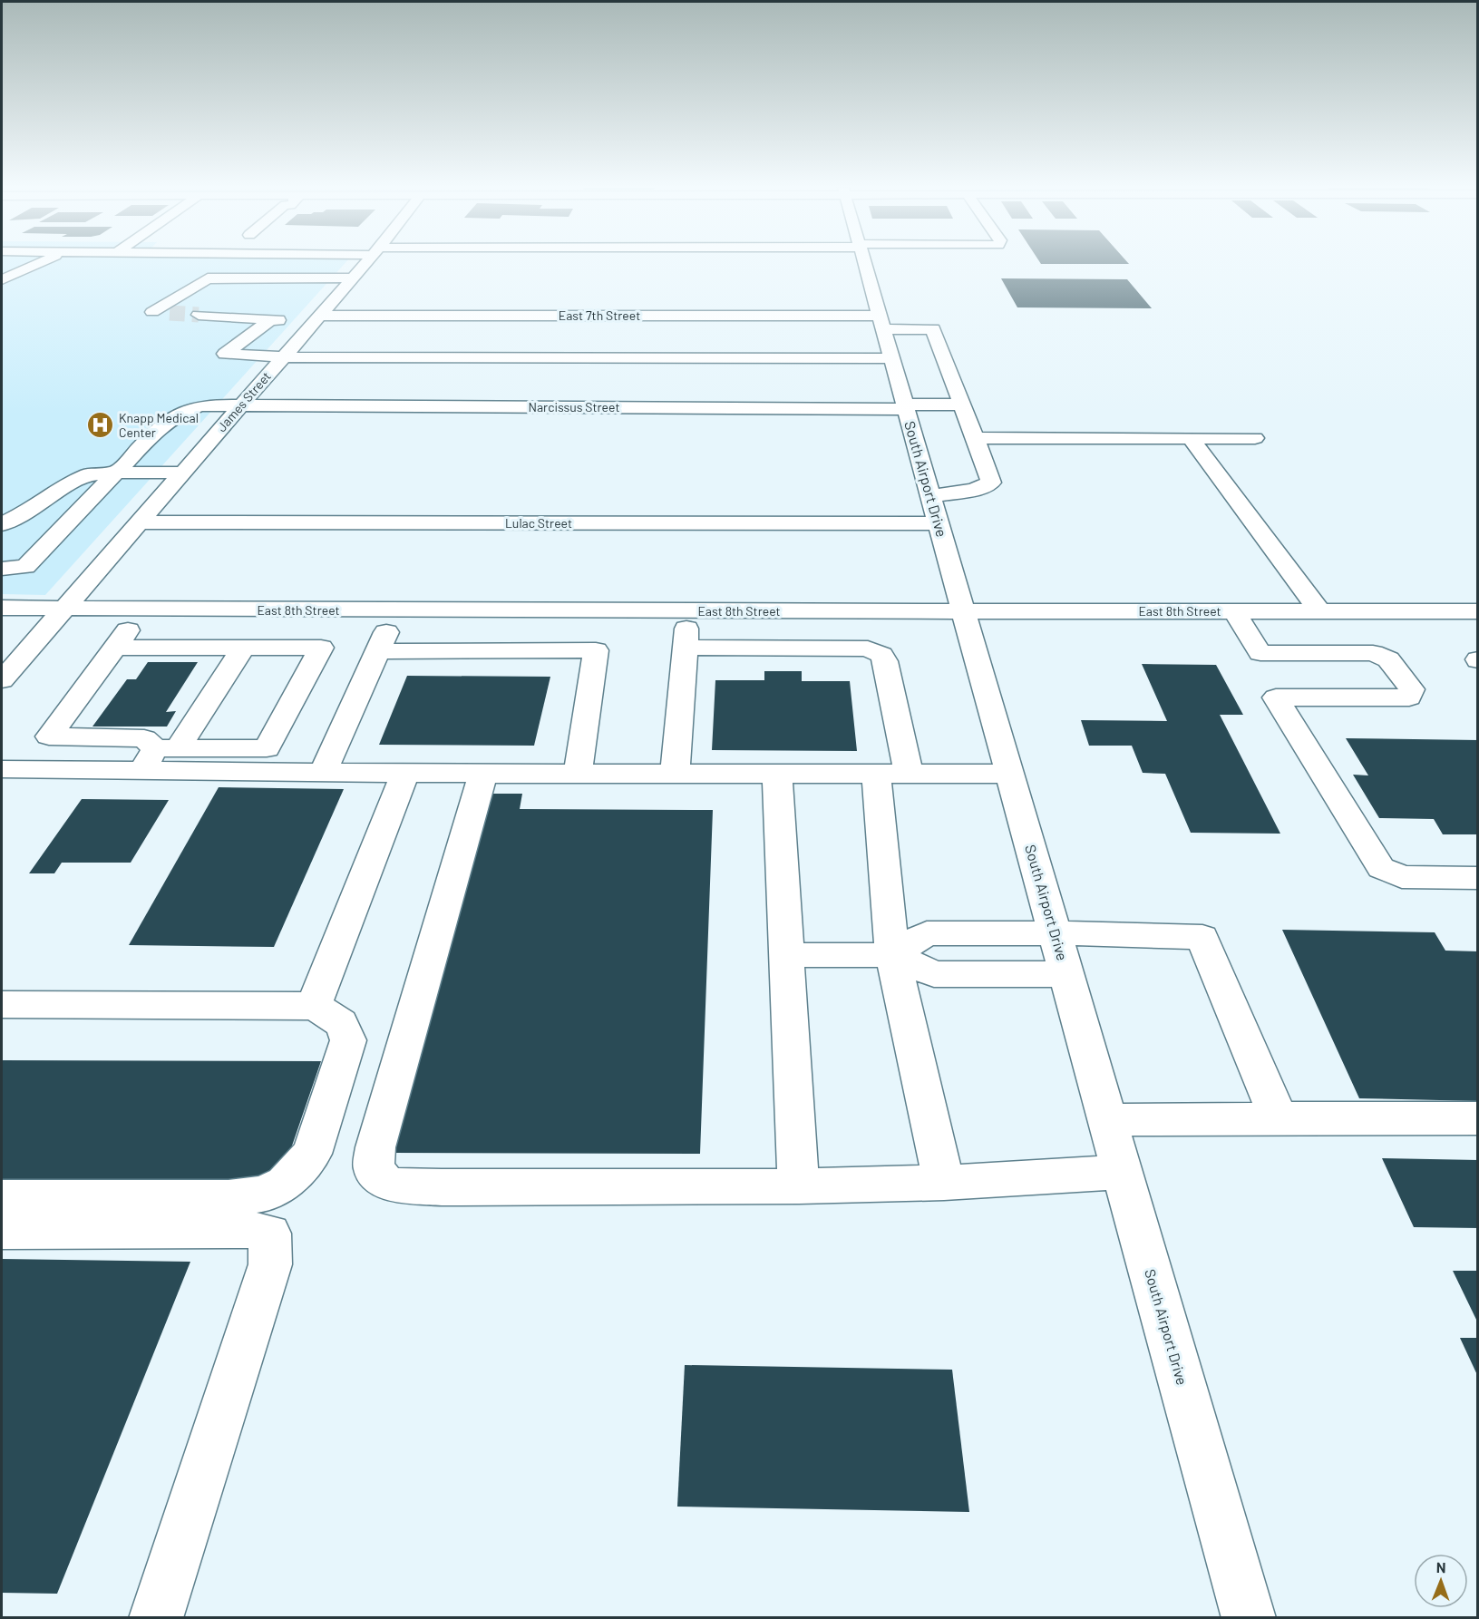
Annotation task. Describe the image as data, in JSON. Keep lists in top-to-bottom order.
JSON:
{
  "streets": {
    "street": [
      "East 7th Street",
      "James Street",
      "Narcissus Street",
      "South Airport Drive",
      "Lulac Street",
      "East 8th Street"
    ]
  },
  "crossings": [
    ["East 7th Street", "James Street"],
    ["East 7th Street", "South Airport Drive"],
    ["James Street", "Narcissus Street"],
    ["James Street", "Lulac Street"],
    ["James Street", "East 8th Street"],
    ["Narcissus Street", "South Airport Drive"],
    ["South Airport Drive", "Lulac Street"],
    ["South Airport Drive", "East 8th Street"]
  ],
  "places": {
    "hospital": ["Knapp Medical Center"]
  },
  "north": "top"
}
